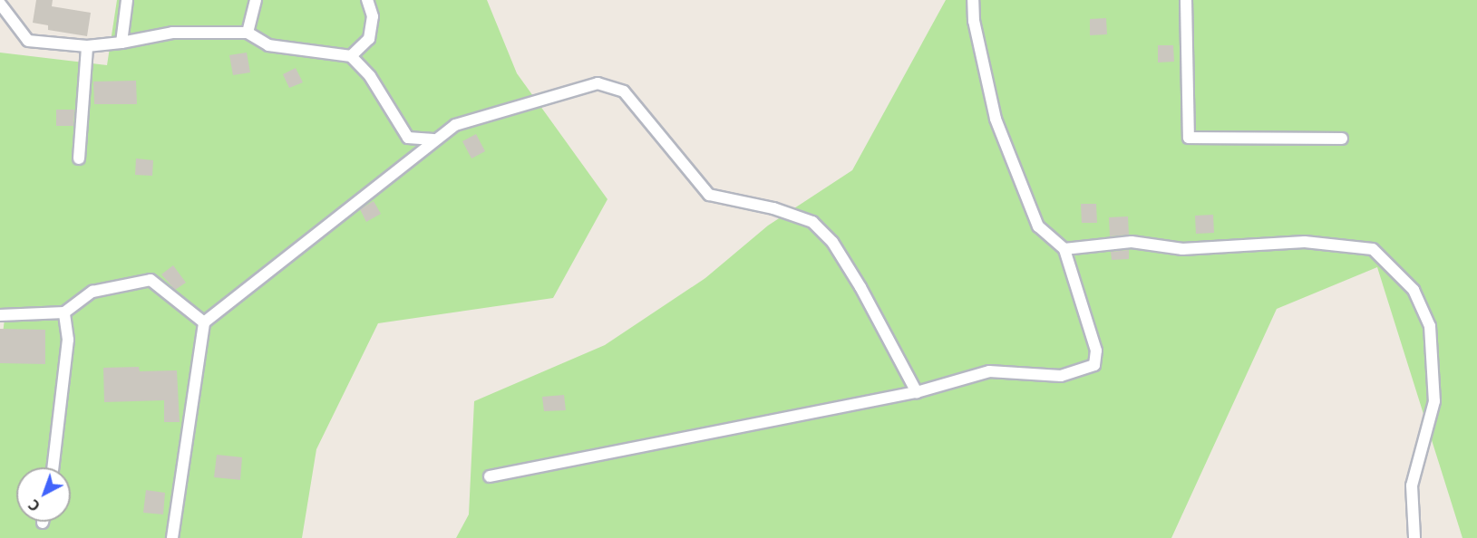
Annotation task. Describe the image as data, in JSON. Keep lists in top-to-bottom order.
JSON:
{
  "north": "bottom left"
}
